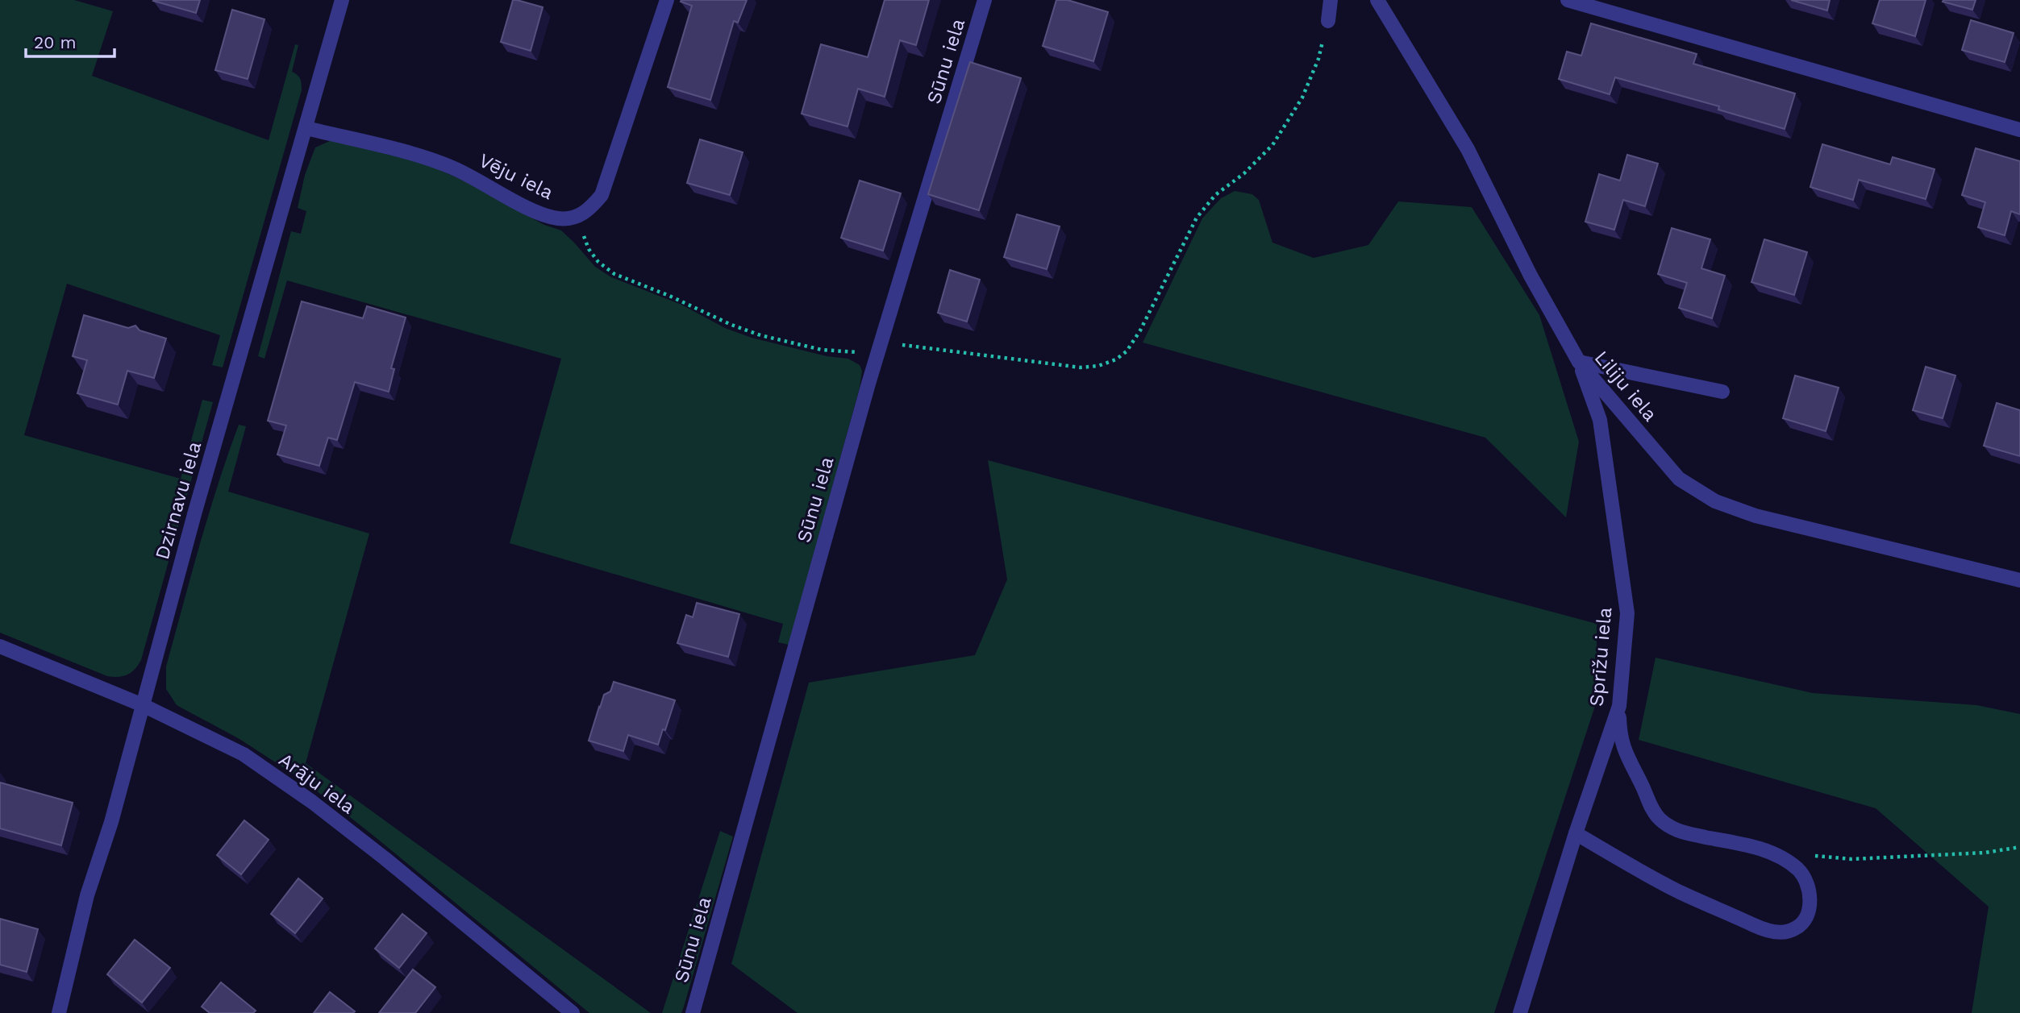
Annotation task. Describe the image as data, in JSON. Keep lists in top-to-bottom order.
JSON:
{
  "streets": {
    "street": [
      "Sūnu iela",
      "Vēju iela",
      "Liliju iela",
      "Dzirnavu iela",
      "Sprīžu iela",
      "Arāju iela"
    ]
  },
  "crossings": [
    ["Vēju iela", "Dzirnavu iela"],
    ["Liliju iela", "Sprīžu iela"],
    ["Dzirnavu iela", "Arāju iela"]
  ],
  "scale_bar": "20 m"
}
